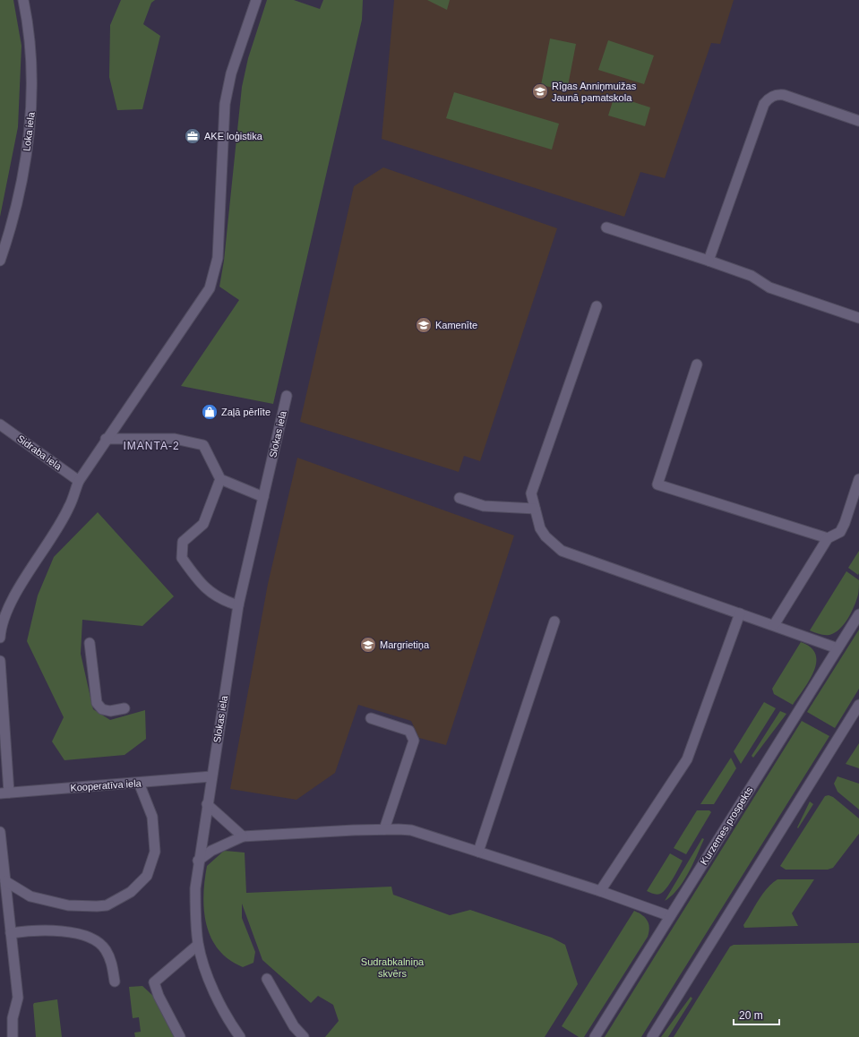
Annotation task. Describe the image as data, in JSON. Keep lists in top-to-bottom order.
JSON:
{
  "streets": {
    "street": [
      "Loka iela",
      "Slokas iela",
      "Sidraba iela",
      "Kooperatīva iela",
      "Kurzemes prospekts"
    ]
  },
  "crossings": [
    ["Slokas iela", "Kooperatīva iela"]
  ],
  "districts": ["IMANTA-2"],
  "parks": ["Sudrabkalniņa skvērs"],
  "places": {
    "school or university": ["Rīgas Anniņmuižas Jaunā pamatskola", "Kamenīte", "Margrietiņa"],
    "office": ["AKE loģistika"],
    "shop": ["Zaļā pērlīte"]
  },
  "scale_bar": "20 m"
}
